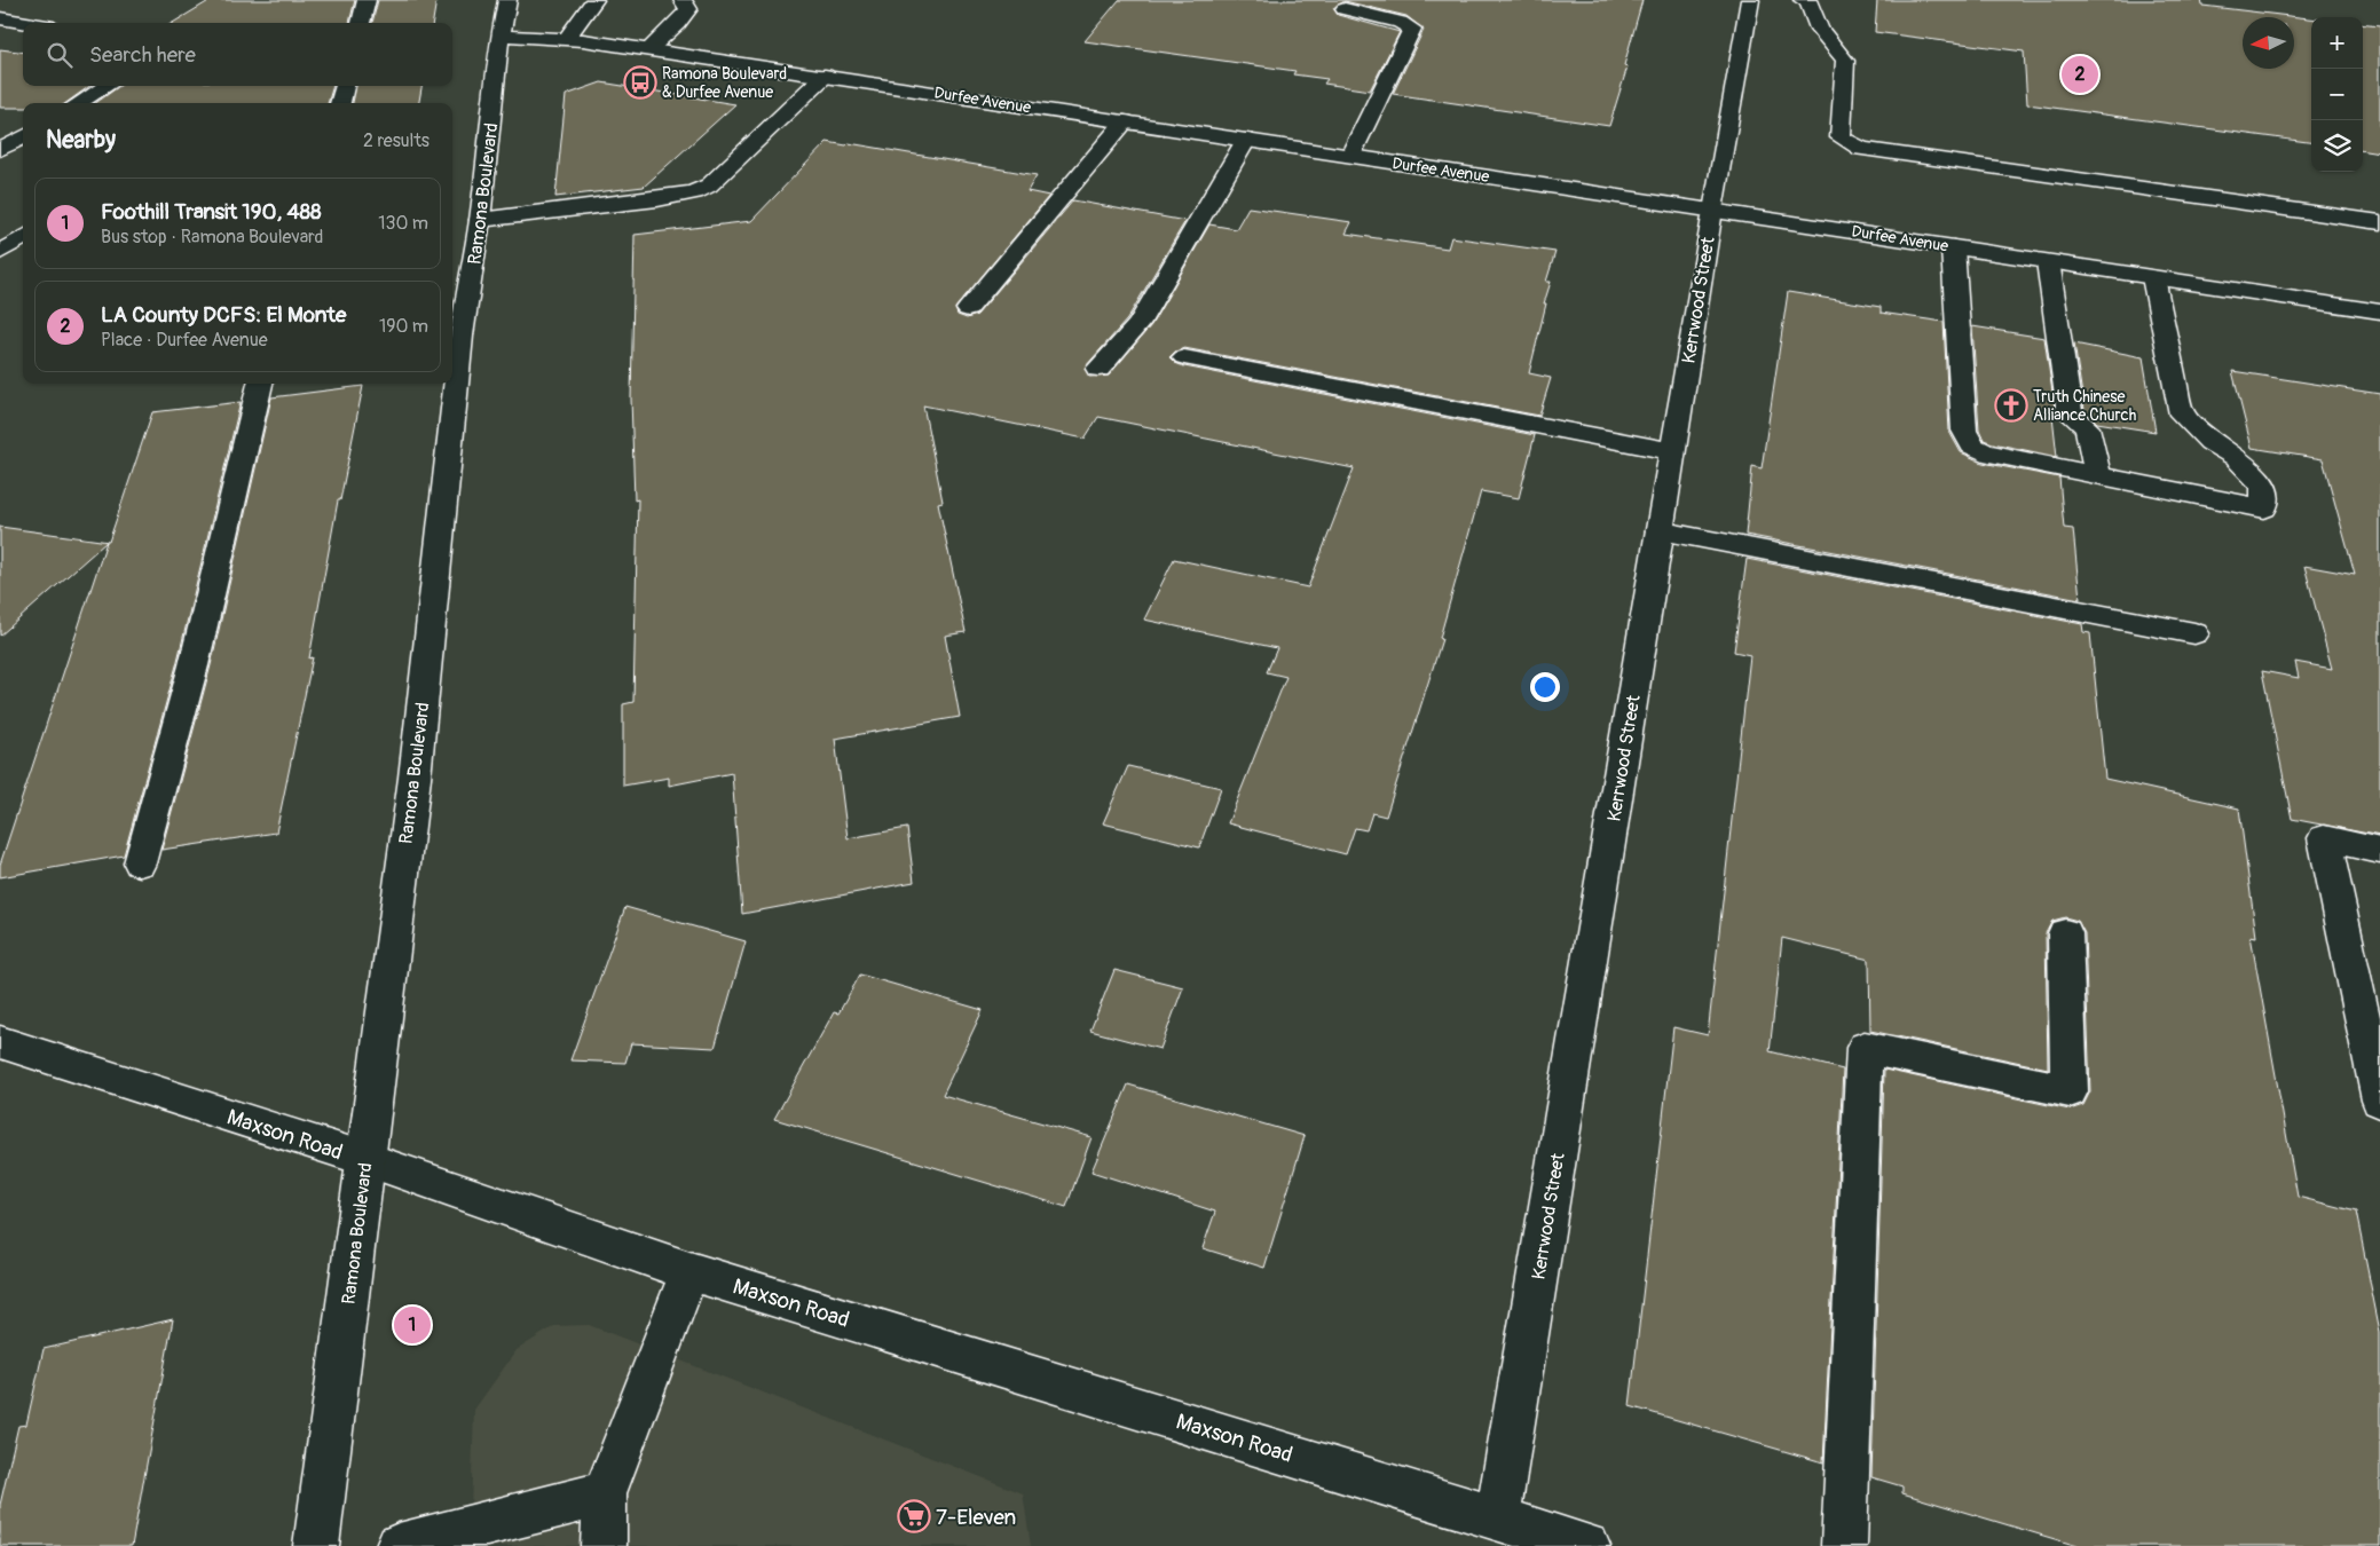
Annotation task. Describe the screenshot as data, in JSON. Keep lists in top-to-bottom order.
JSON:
{
  "streets": {
    "main road": [
      "Durfee Avenue",
      "Ramona Boulevard",
      "Kerrwood Street",
      "Maxson Road"
    ]
  },
  "crossings": [
    ["Durfee Avenue", "Ramona Boulevard"],
    ["Durfee Avenue", "Kerrwood Street"],
    ["Ramona Boulevard", "Maxson Road"],
    ["Kerrwood Street", "Maxson Road"]
  ],
  "places": {
    "bus stop": ["Ramona Boulevard & Durfee Avenue"],
    "church": ["Truth Chinese Alliance Church"],
    "supermarket": ["7-Eleven"]
  },
  "north": "left",
  "page": {
    "map_buttons": ["+", "−"],
    "search": "Search here",
    "pins": ["2", "1"],
    "heading": ["Nearby", "2 results"],
    "list": [
      {
        "mark": "1",
        "name": "Foothill Transit 190, 488",
        "note": "Bus stop · Ramona Boulevard",
        "value": "130 m"
      },
      {
        "mark": "2",
        "name": "LA County DCFS: El Monte",
        "note": "Place · Durfee Avenue",
        "value": "190 m"
      }
    ]
  }
}
